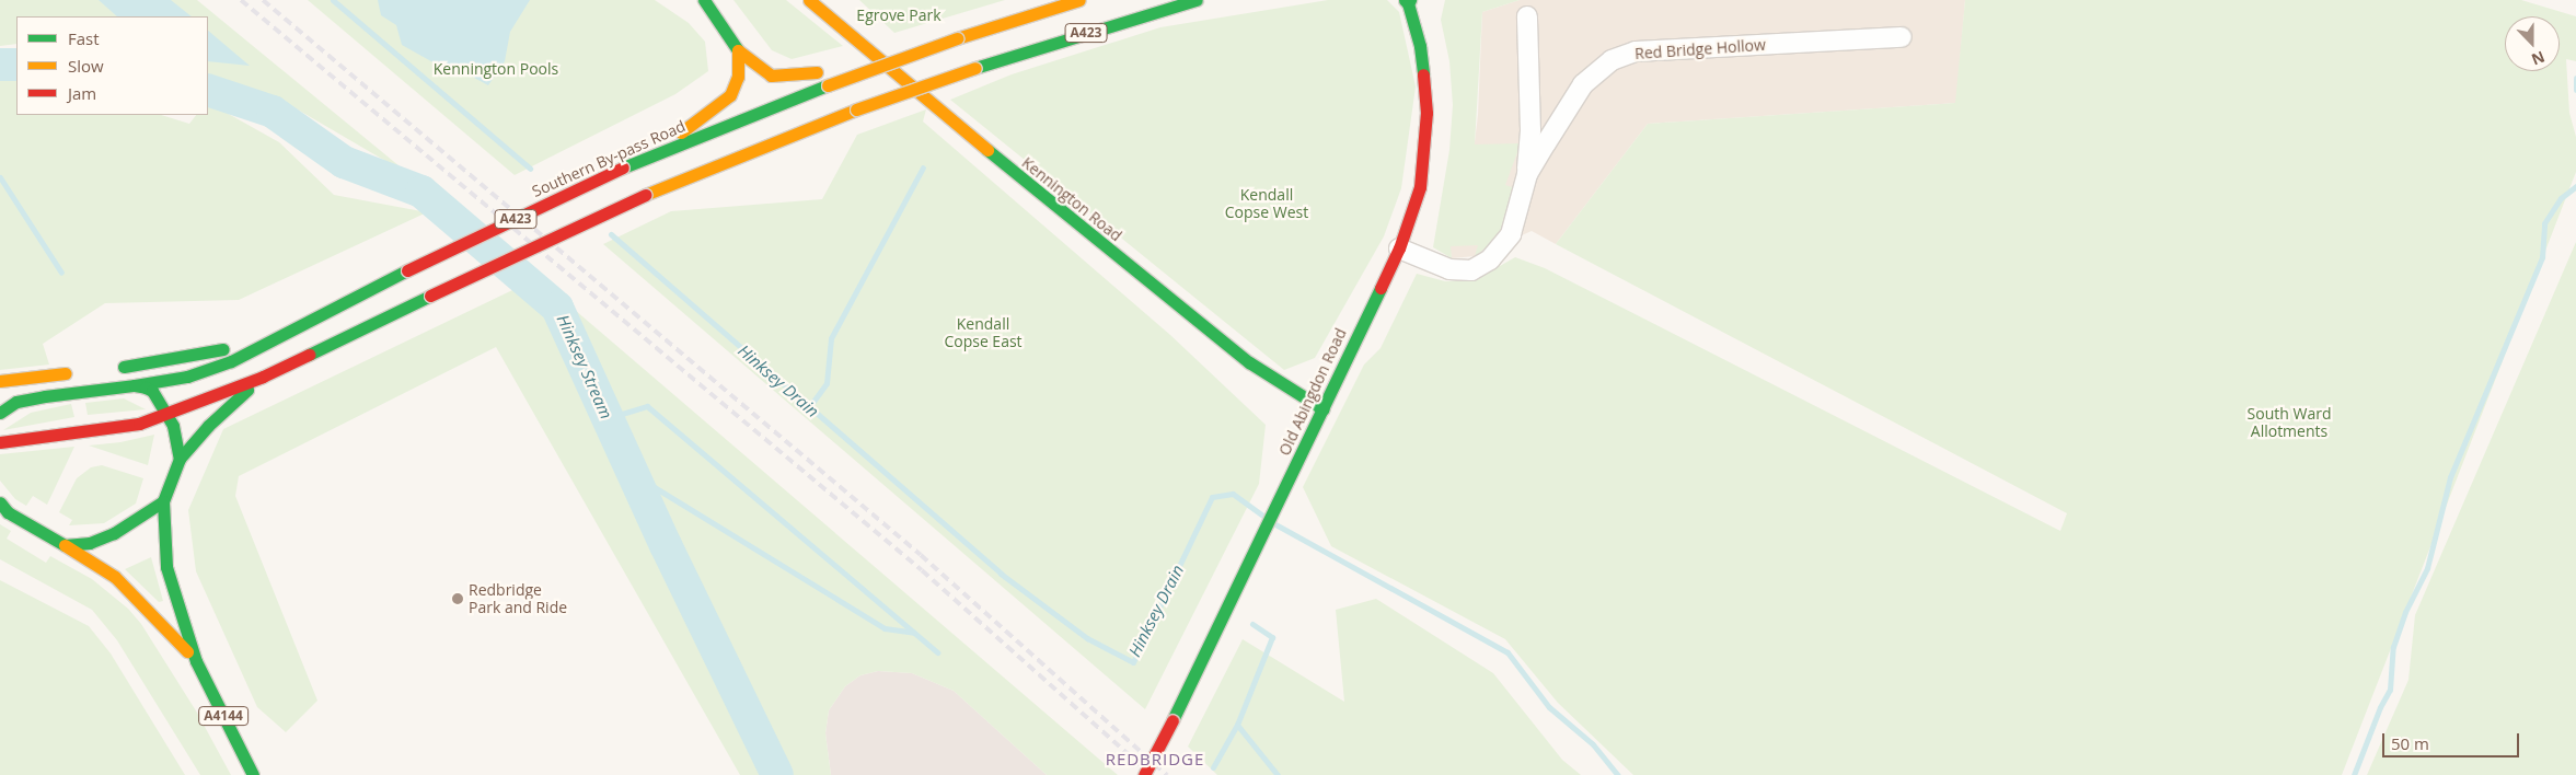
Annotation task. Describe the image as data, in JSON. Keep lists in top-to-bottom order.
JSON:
{
  "streets": {
    "main road": [
      "A423",
      "Southern By-pass Road",
      "Kennington Road",
      "Old Abingdon Road",
      "A4144"
    ],
    "street": ["Red Bridge Hollow"]
  },
  "crossings": [
    ["A423", "Southern By-pass Road"],
    ["Red Bridge Hollow", "Old Abingdon Road"],
    ["Kennington Road", "Old Abingdon Road"]
  ],
  "districts": ["REDBRIDGE"],
  "water": ["Hinksey Stream", "Hinksey Drain"],
  "parks": [
    "Egrove Park",
    "Kennington Pools",
    "Kendall Copse West",
    "Kendall Copse East",
    "South Ward Allotments"
  ],
  "places": ["Redbridge Park and Ride"],
  "legend": ["Fast", "Slow", "Jam"],
  "scale_bar": "50 m",
  "north": "bottom"
}
